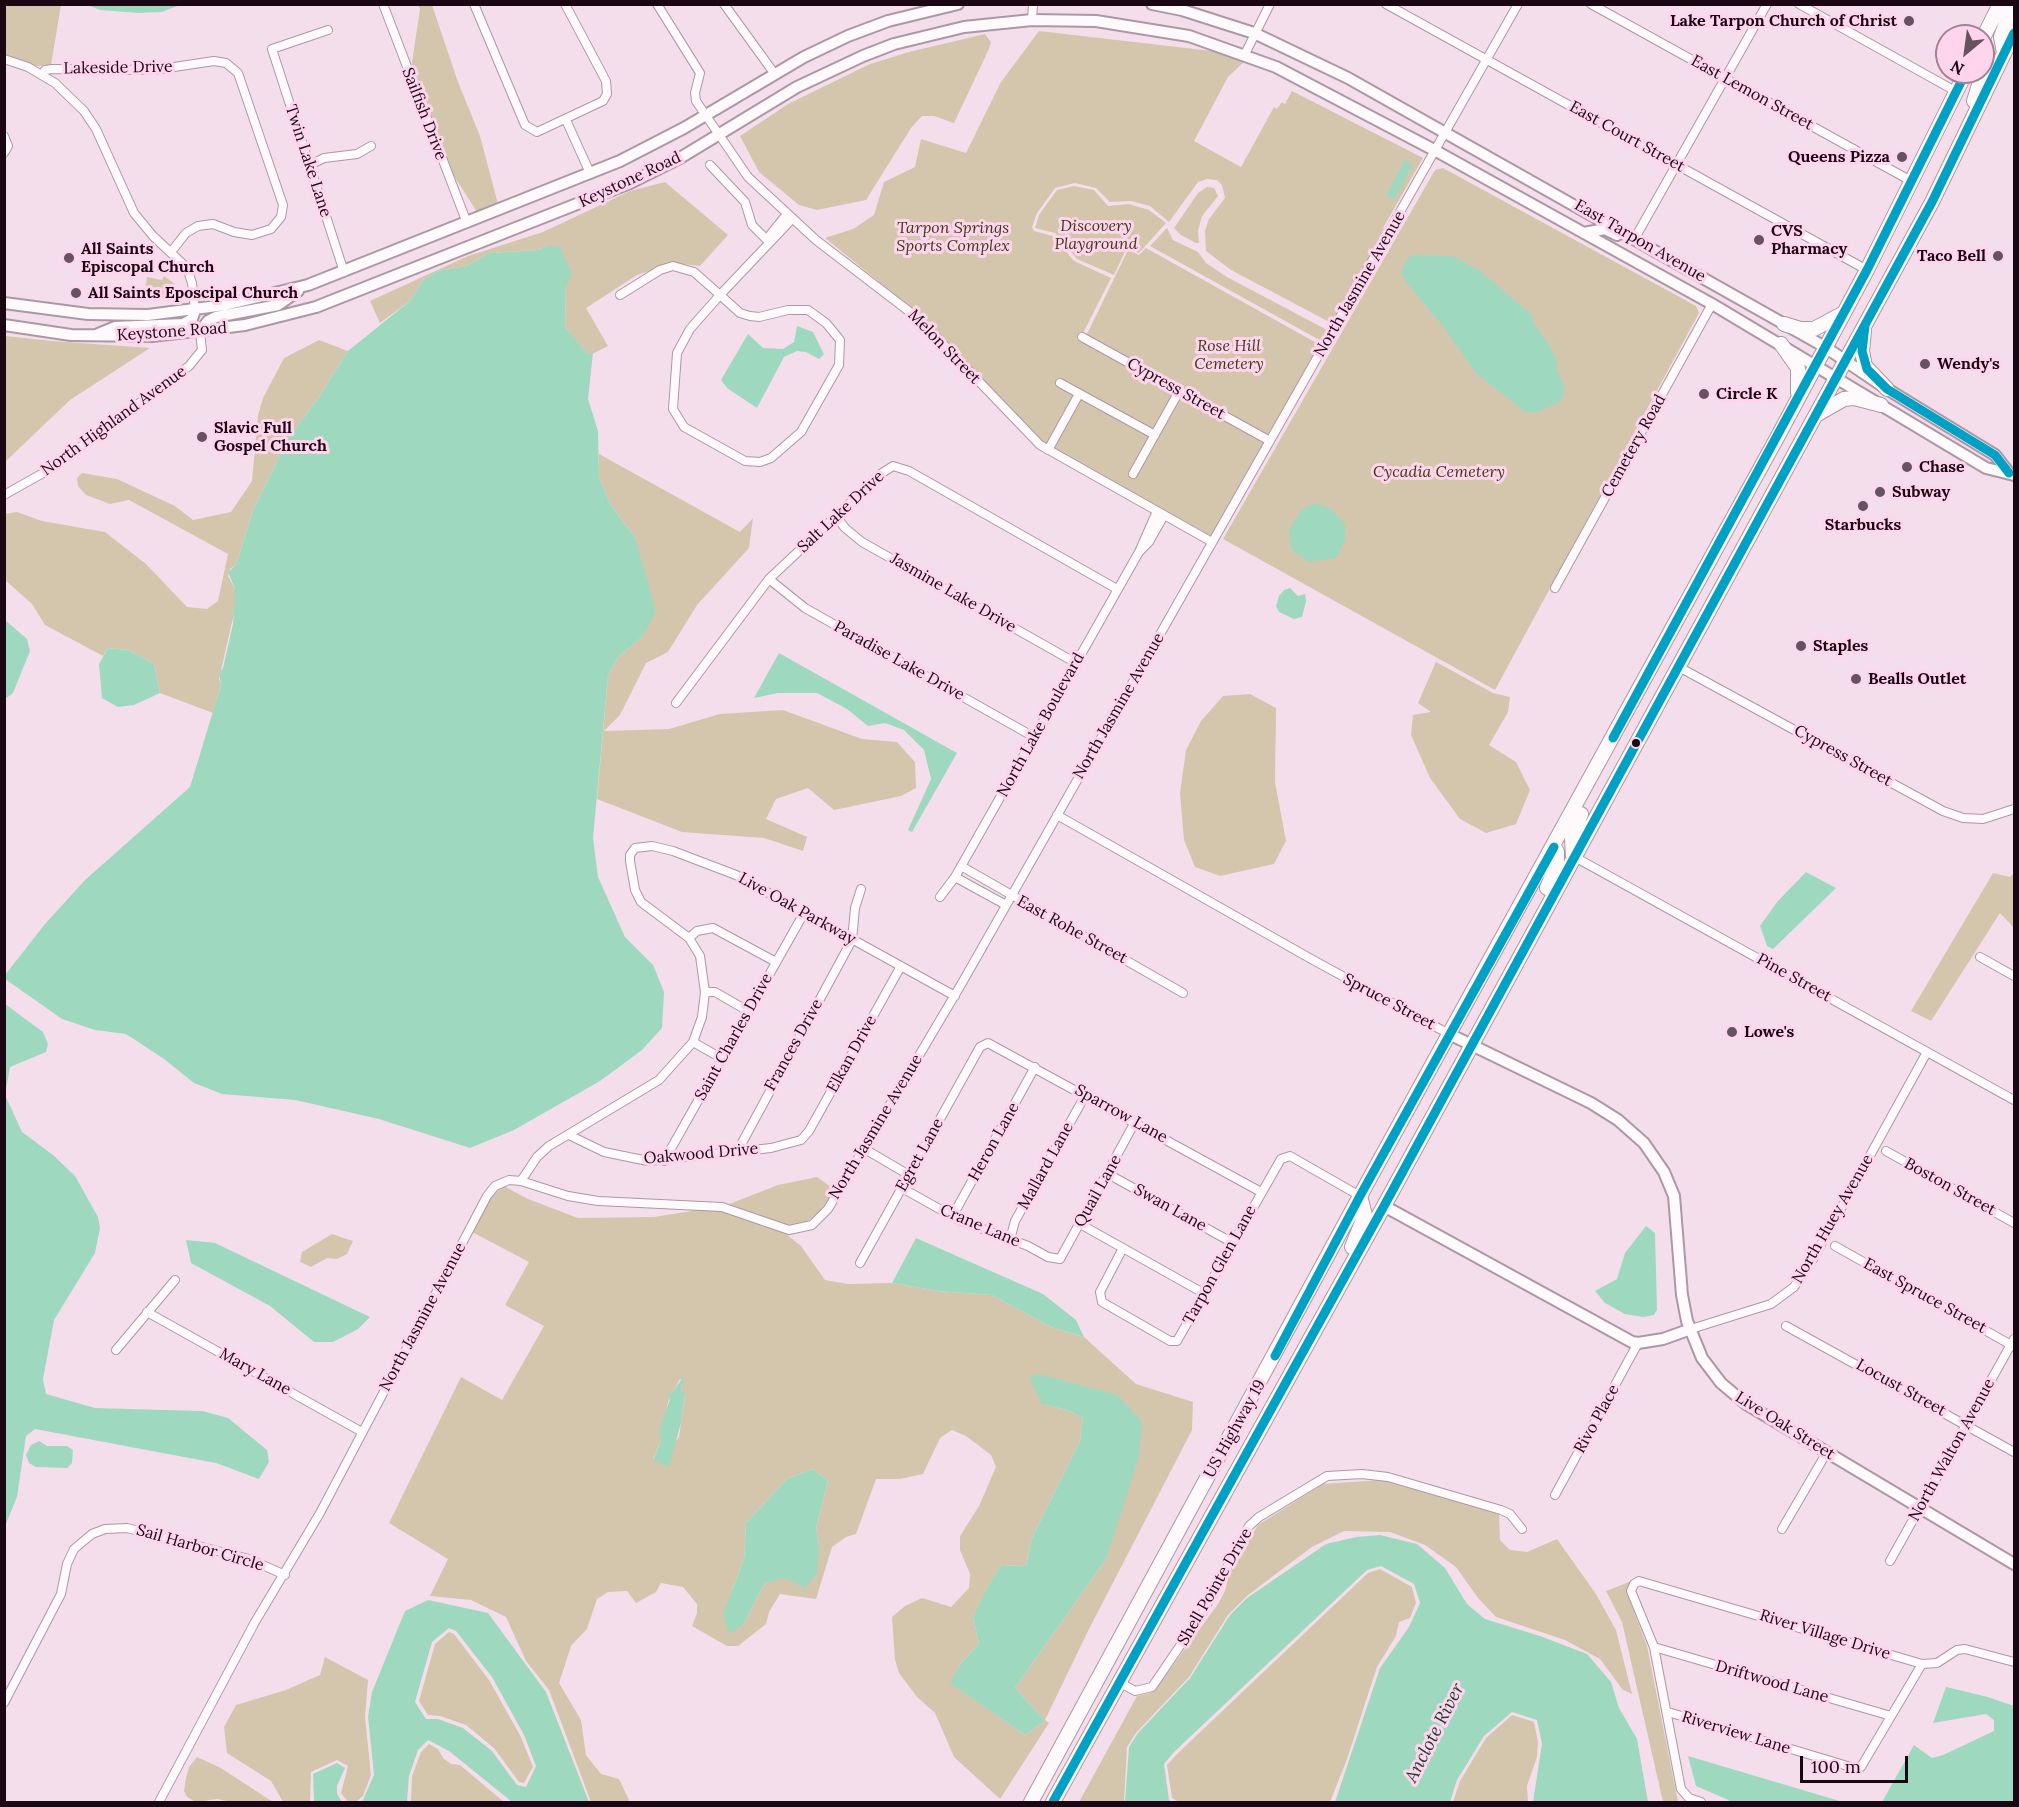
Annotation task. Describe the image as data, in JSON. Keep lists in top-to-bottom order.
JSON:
{
  "streets": {
    "highway": ["US Highway 19"],
    "main road": [
      "Keystone Road",
      "East Tarpon Avenue",
      "Spruce Street",
      "Live Oak Street"
    ],
    "street": [
      "Lakeside Drive",
      "East Lemon Street",
      "Sailfish Drive",
      "East Court Street",
      "Twin Lake Lane",
      "North Jasmine Avenue",
      "Melon Street",
      "Cypress Street",
      "North Highland Avenue",
      "Cemetery Road",
      "Salt Lake Drive",
      "Jasmine Lake Drive",
      "Paradise Lake Drive",
      "North Lake Boulevard",
      "Live Oak Parkway",
      "East Rohe Street",
      "Pine Street",
      "Saint Charles Drive",
      "Frances Drive",
      "Elkan Drive",
      "Sparrow Lane",
      "Heron Lane",
      "Oakwood Drive",
      "Egret Lane",
      "Mallard Lane",
      "Boston Street",
      "Quail Lane",
      "Swan Lane",
      "North Huey Avenue",
      "Crane Lane",
      "Tarpon Glen Lane",
      "East Spruce Street",
      "Mary Lane",
      "Locust Street",
      "Rivo Place",
      "North Walton Avenue",
      "Sail Harbor Circle",
      "Shell Pointe Drive",
      "River Village Drive",
      "Driftwood Lane",
      "Riverview Lane"
    ]
  },
  "crossings": [
    ["East Lemon Street", "US Highway 19"],
    ["Sailfish Drive", "Keystone Road"],
    ["East Court Street", "North Jasmine Avenue"],
    ["East Court Street", "US Highway 19"],
    ["Twin Lake Lane", "Keystone Road"],
    ["Keystone Road", "East Tarpon Avenue"],
    ["Keystone Road", "Melon Street"],
    ["Keystone Road", "North Highland Avenue"],
    ["East Tarpon Avenue", "North Jasmine Avenue"],
    ["East Tarpon Avenue", "Cemetery Road"],
    ["East Tarpon Avenue", "US Highway 19"],
    ["North Jasmine Avenue", "Melon Street"],
    ["North Jasmine Avenue", "Cypress Street"],
    ["North Jasmine Avenue", "Live Oak Parkway"],
    ["North Jasmine Avenue", "East Rohe Street"],
    ["North Jasmine Avenue", "Spruce Street"],
    ["North Jasmine Avenue", "Mary Lane"],
    ["North Jasmine Avenue", "Sail Harbor Circle"],
    ["Melon Street", "North Lake Boulevard"],
    ["Cypress Street", "US Highway 19"],
    ["Salt Lake Drive", "Jasmine Lake Drive"],
    ["Salt Lake Drive", "Paradise Lake Drive"],
    ["Salt Lake Drive", "North Lake Boulevard"],
    ["Jasmine Lake Drive", "North Lake Boulevard"],
    ["Paradise Lake Drive", "North Lake Boulevard"],
    ["North Lake Boulevard", "East Rohe Street"],
    ["Live Oak Parkway", "Saint Charles Drive"],
    ["Live Oak Parkway", "Frances Drive"],
    ["Live Oak Parkway", "Elkan Drive"],
    ["Pine Street", "North Huey Avenue"],
    ["Pine Street", "US Highway 19"],
    ["Spruce Street", "North Huey Avenue"],
    ["Spruce Street", "Live Oak Street"],
    ["Spruce Street", "US Highway 19"],
    ["Saint Charles Drive", "Oakwood Drive"],
    ["Frances Drive", "Oakwood Drive"],
    ["Elkan Drive", "Oakwood Drive"],
    ["Sparrow Lane", "Heron Lane"],
    ["Sparrow Lane", "Egret Lane"],
    ["Sparrow Lane", "Mallard Lane"],
    ["Sparrow Lane", "Quail Lane"],
    ["Sparrow Lane", "Tarpon Glen Lane"],
    ["Heron Lane", "Crane Lane"],
    ["Egret Lane", "Crane Lane"],
    ["Mallard Lane", "Crane Lane"],
    ["Quail Lane", "Swan Lane"],
    ["Quail Lane", "Crane Lane"],
    ["Swan Lane", "Tarpon Glen Lane"],
    ["North Huey Avenue", "Live Oak Street"],
    ["Tarpon Glen Lane", "US Highway 19"],
    ["East Spruce Street", "North Walton Avenue"],
    ["Locust Street", "North Walton Avenue"],
    ["Live Oak Street", "North Walton Avenue"],
    ["US Highway 19", "Shell Pointe Drive"],
    ["River Village Drive", "Driftwood Lane"],
    ["River Village Drive", "Riverview Lane"],
    ["Driftwood Lane", "Riverview Lane"]
  ],
  "water": ["Anclote River"],
  "parks": [
    "Discovery Playground",
    "Tarpon Springs Sports Complex",
    "Rose Hill Cemetery",
    "Cycadia Cemetery"
  ],
  "places": [
    "Lake Tarpon Church of Christ",
    "Queens Pizza",
    "CVS Pharmacy",
    "Taco Bell",
    "All Saints Episcopal Church",
    "All Saints Eposcipal Church",
    "Wendy's",
    "Circle K",
    "Slavic Full Gospel Church",
    "Chase",
    "Subway",
    "Starbucks",
    "Staples",
    "Bealls Outlet",
    "Lowe's"
  ],
  "scale_bar": "100 m",
  "north": "bottom left"
}
